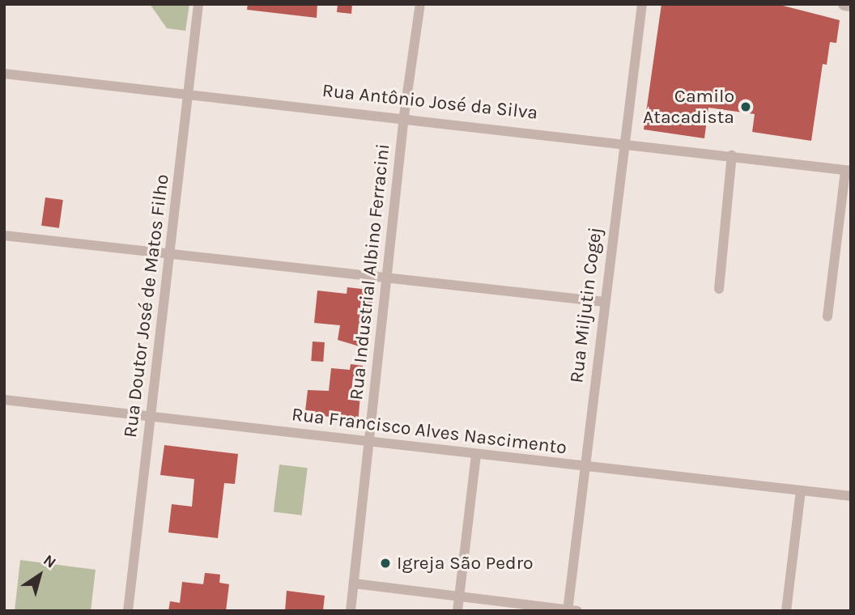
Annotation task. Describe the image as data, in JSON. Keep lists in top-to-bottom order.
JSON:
{
  "streets": {
    "street": [
      "Rua Antônio José da Silva",
      "Rua Industrial Albino Ferracini",
      "Rua Miljutin Cogej",
      "Rua Doutor José de Matos Filho",
      "Rua Francisco Alves Nascimento"
    ]
  },
  "crossings": [
    ["Rua Antônio José da Silva", "Rua Industrial Albino Ferracini"],
    ["Rua Antônio José da Silva", "Rua Miljutin Cogej"],
    ["Rua Antônio José da Silva", "Rua Doutor José de Matos Filho"],
    ["Rua Industrial Albino Ferracini", "Rua Francisco Alves Nascimento"],
    ["Rua Miljutin Cogej", "Rua Francisco Alves Nascimento"],
    ["Rua Doutor José de Matos Filho", "Rua Francisco Alves Nascimento"]
  ],
  "places": ["Camilo Atacadista", "Igreja São Pedro"],
  "north": "top right"
}
